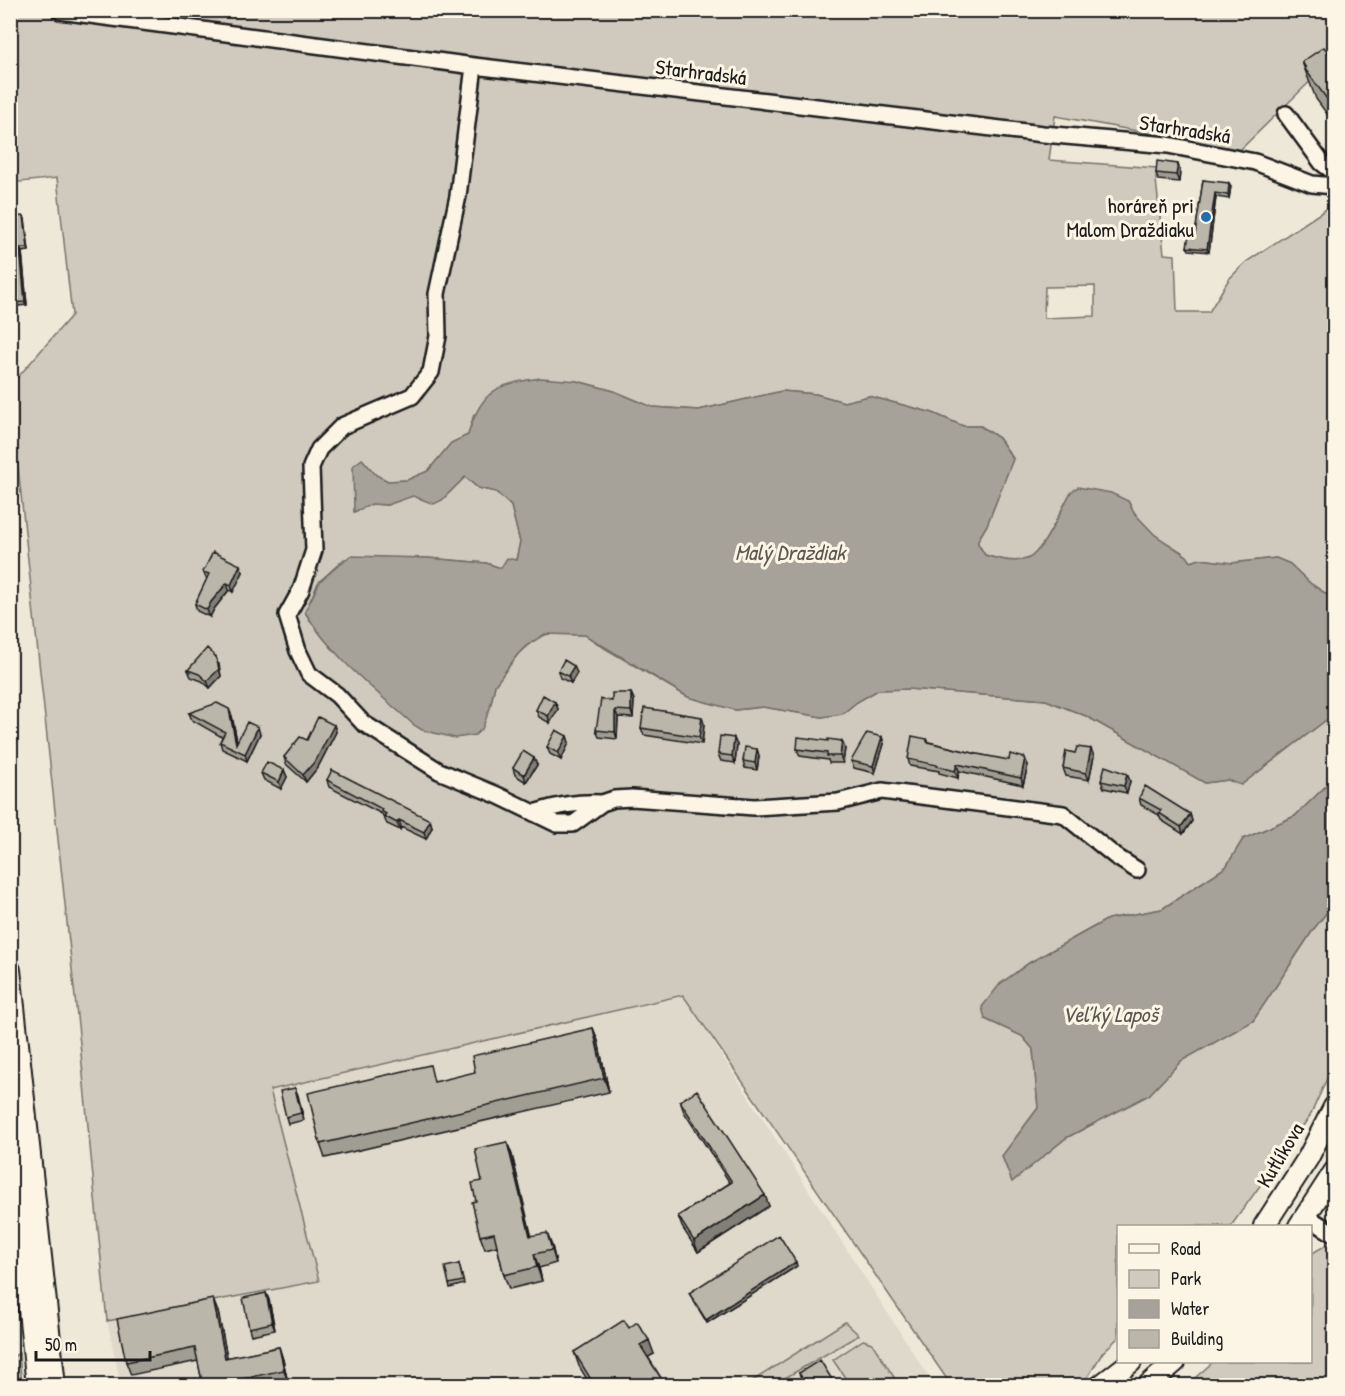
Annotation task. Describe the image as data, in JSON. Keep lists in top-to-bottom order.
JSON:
{
  "streets": {
    "main road": ["Kutlíkova"],
    "street": ["Starhradská"]
  },
  "water": ["Malý Draždiak", "Veľký Lapoš"],
  "places": ["horáreň pri Malom Draždiaku"],
  "legend": [
    "Road",
    "Park",
    "Water",
    "Building"
  ],
  "scale_bar": "50 m"
}
